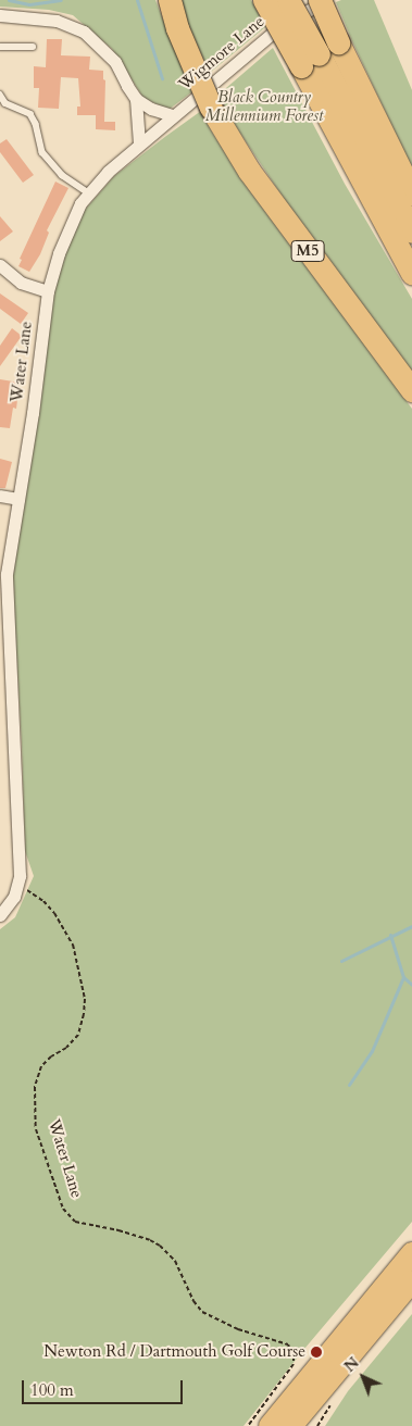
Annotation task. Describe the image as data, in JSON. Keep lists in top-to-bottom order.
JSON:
{
  "streets": {
    "highway": ["M5"],
    "street": ["Wigmore Lane", "Water Lane"]
  },
  "crossings": [
    ["Wigmore Lane", "Water Lane"]
  ],
  "parks": ["Black Country Millennium Forest"],
  "places": ["Newton Rd / Dartmouth Golf Course"],
  "scale_bar": "100 m",
  "north": "top left"
}
